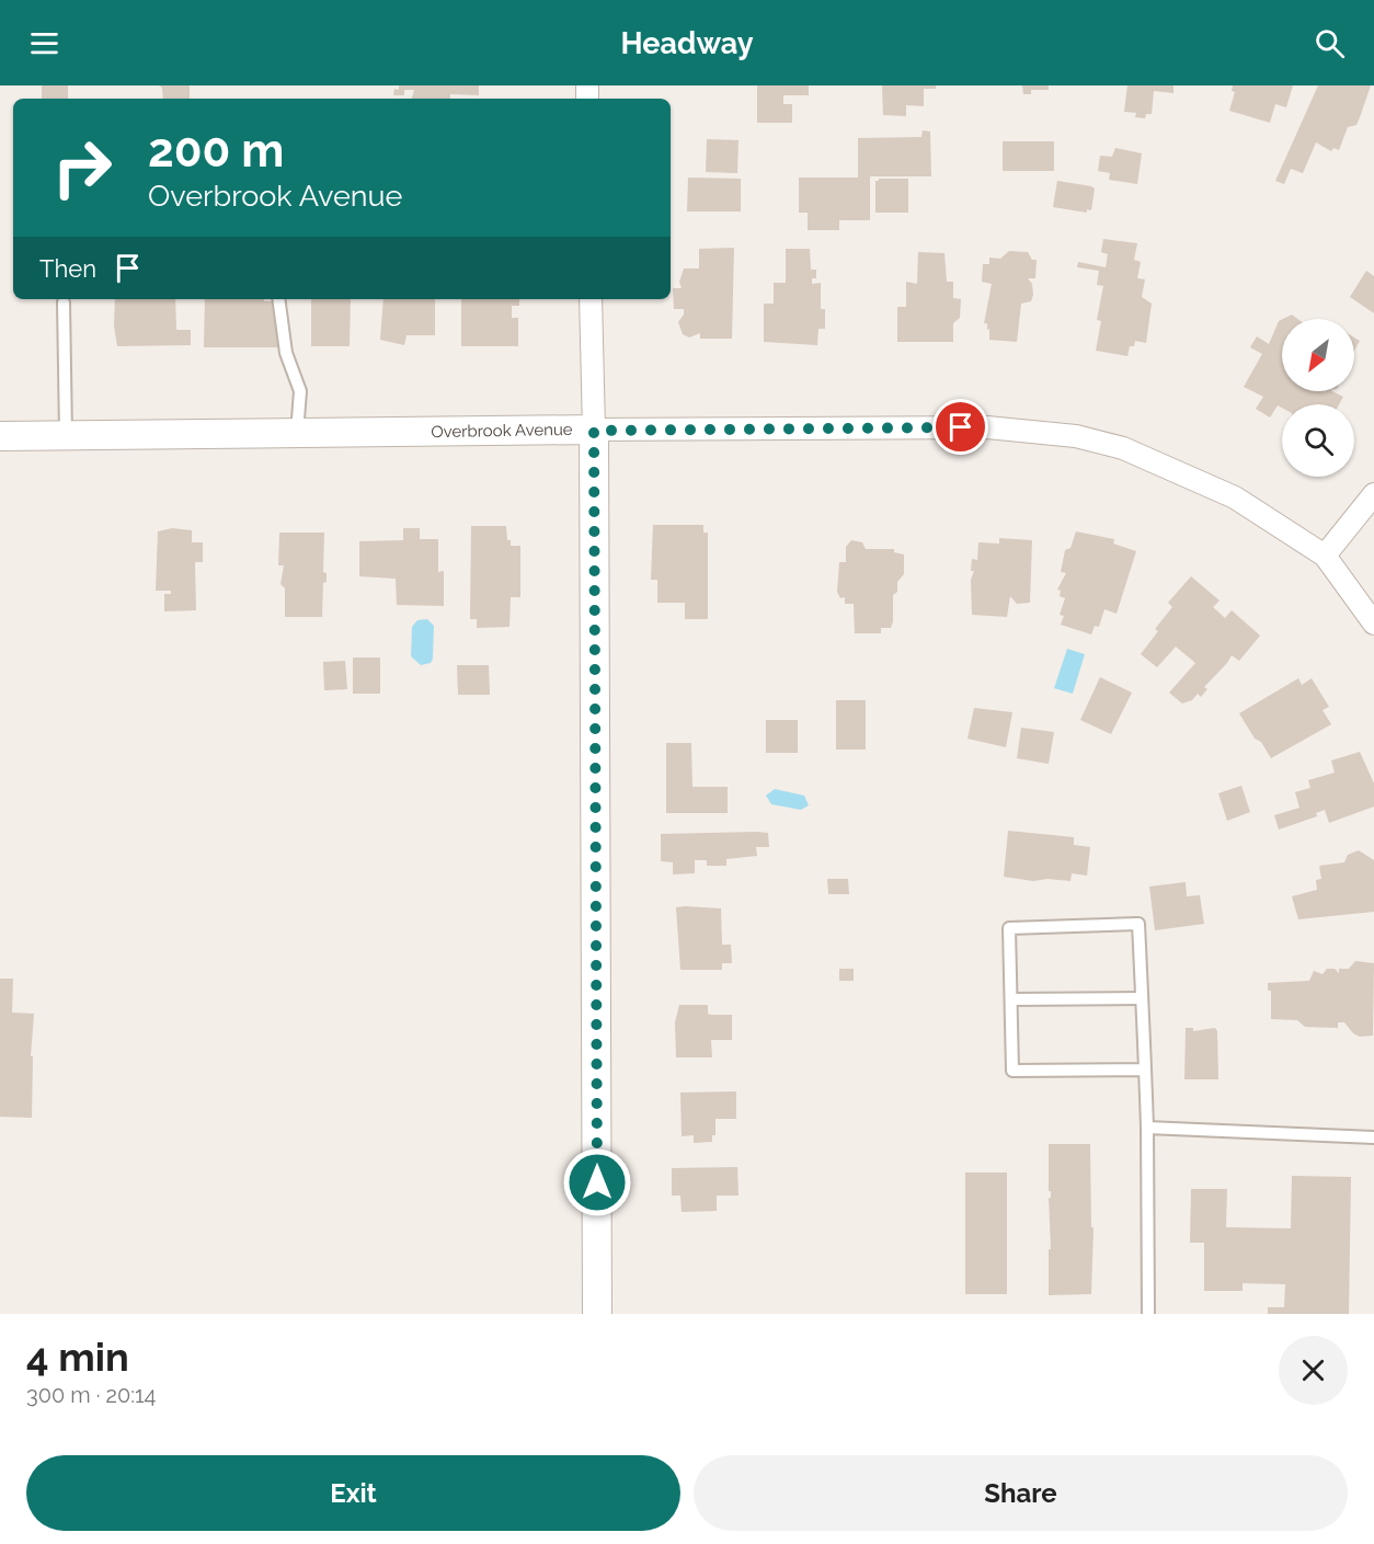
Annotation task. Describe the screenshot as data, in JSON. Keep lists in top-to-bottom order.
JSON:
{
  "streets": {
    "street": ["Overbrook Avenue"]
  },
  "north": "bottom left",
  "page": {
    "header": "Headway",
    "turn": ["200 m", "Overbrook Avenue"],
    "then": "Then",
    "heading": ["4 min", "300 m · 20:14"],
    "buttons": ["Exit", "Share"]
  }
}
